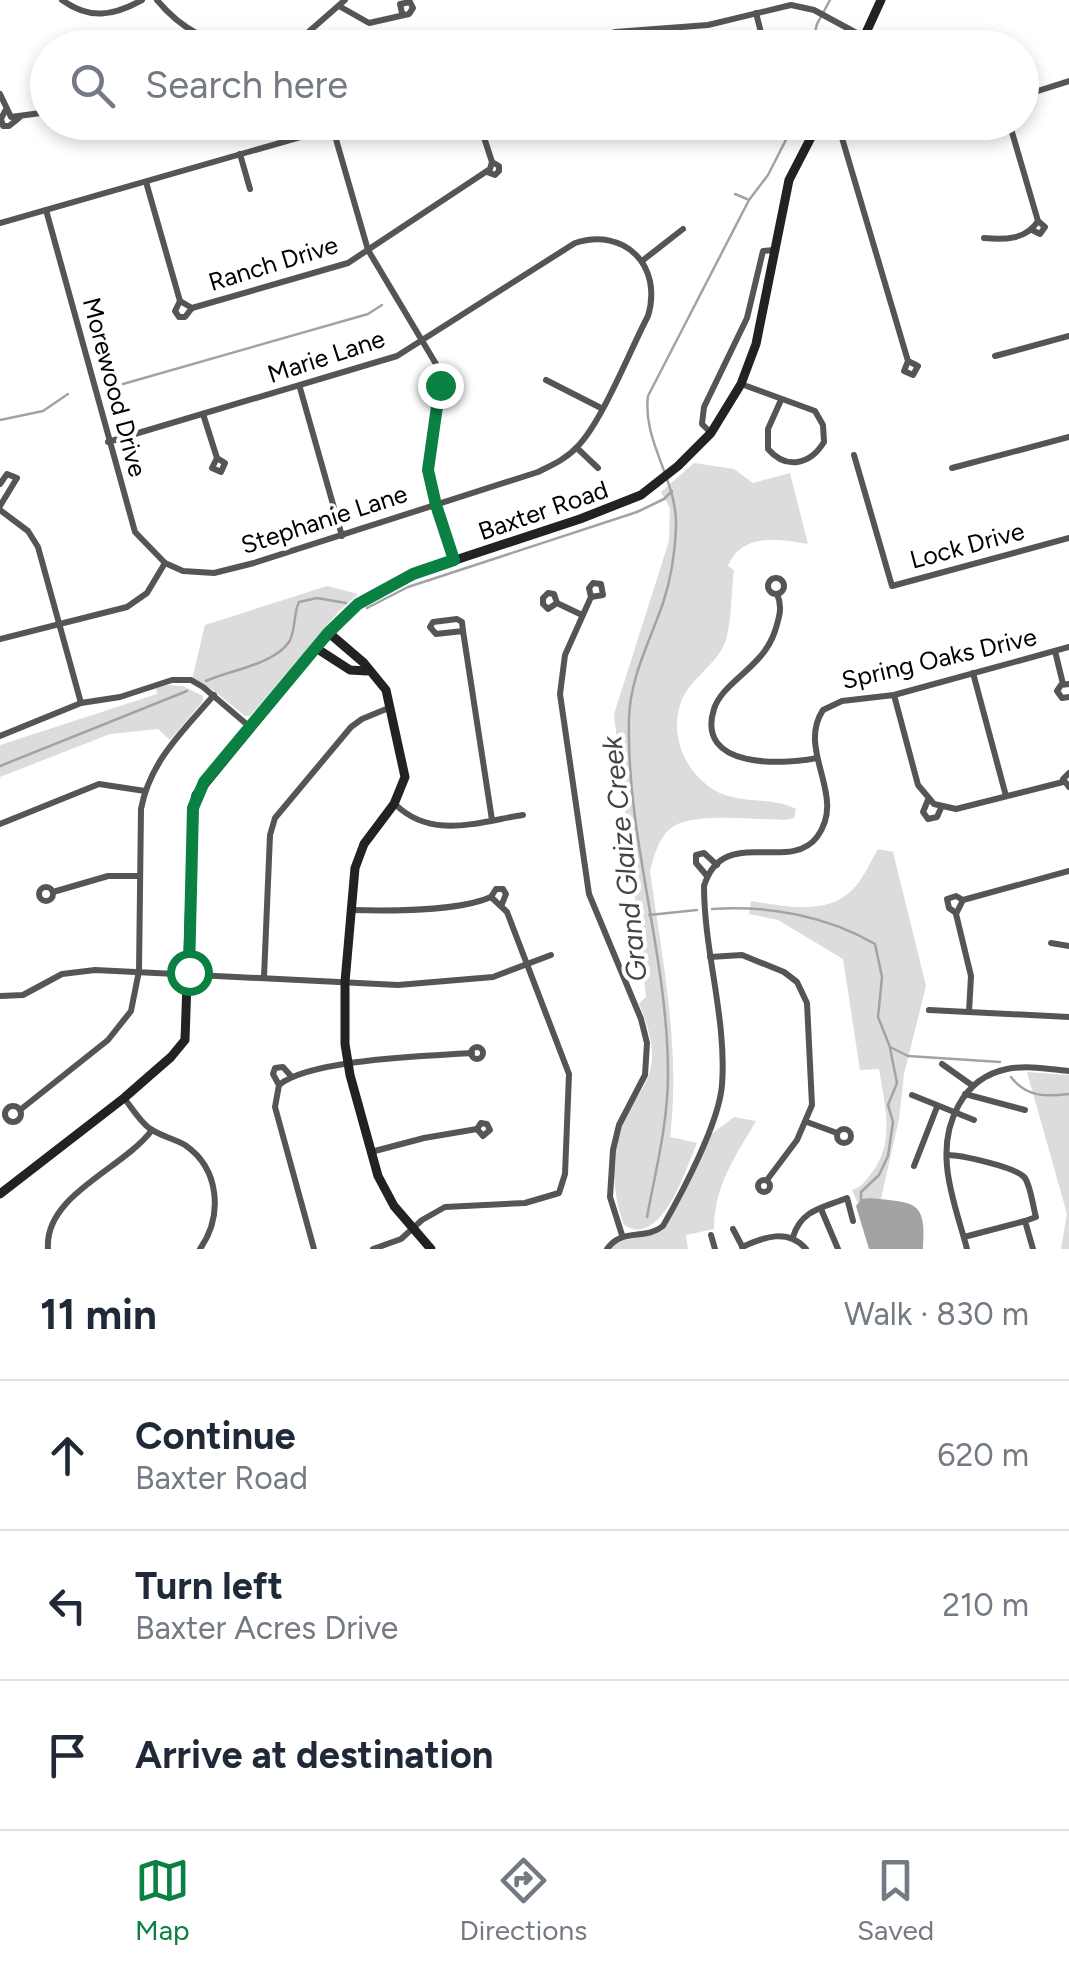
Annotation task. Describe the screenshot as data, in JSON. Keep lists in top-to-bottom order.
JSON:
{
  "streets": {
    "main road": ["Baxter Road"],
    "street": [
      "Ranch Drive",
      "Marie Lane",
      "Morewood Drive",
      "Stephanie Lane",
      "Lock Drive",
      "Spring Oaks Drive"
    ]
  },
  "crossings": [
    ["Marie Lane", "Morewood Drive"],
    ["Marie Lane", "Stephanie Lane"],
    ["Morewood Drive", "Stephanie Lane"]
  ],
  "water": ["Grand Glaize Creek"],
  "page": {
    "search": "Search here",
    "heading": ["11 min", "Walk · 830 m"],
    "list": [
      ["Continue", "Baxter Road", "620 m"],
      ["Turn left", "Baxter Acres Drive", "210 m"],
      "Arrive at destination"
    ],
    "nav": ["Map", "Directions", "Saved"]
  }
}
